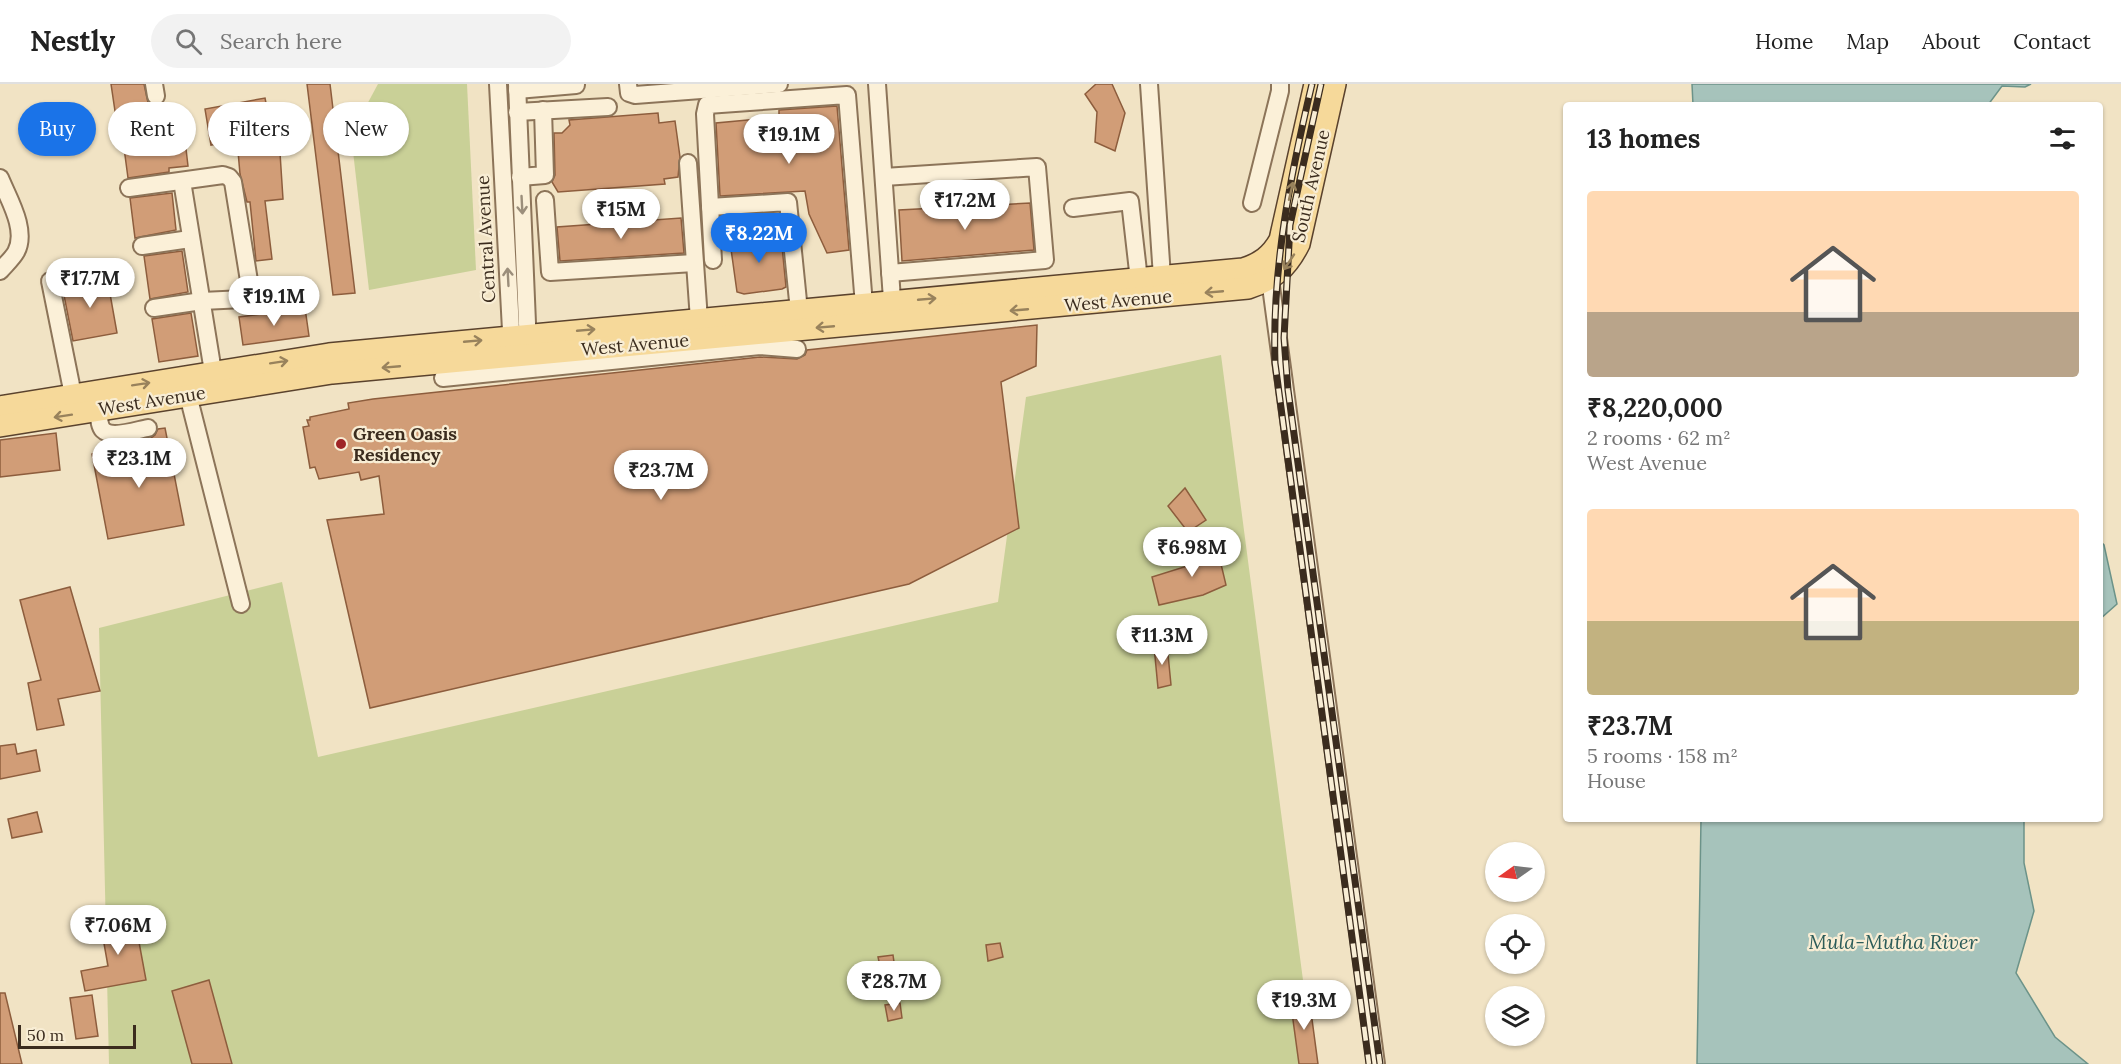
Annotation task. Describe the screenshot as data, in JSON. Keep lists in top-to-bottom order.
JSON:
{
  "streets": {
    "main road": ["South Avenue", "West Avenue"],
    "street": ["Central Avenue"]
  },
  "crossings": [
    ["South Avenue", "West Avenue"],
    ["Central Avenue", "West Avenue"]
  ],
  "water": ["Mula-Mutha River"],
  "places": ["Green Oasis Residency"],
  "scale_bar": "50 m",
  "north": "left",
  "page": {
    "header": "Nestly",
    "search": "Search here",
    "nav": [
      "Home",
      "Map",
      "About",
      "Contact"
    ],
    "chip": [
      "Buy",
      "Rent",
      "Filters",
      "New"
    ],
    "heading": "13 homes",
    "price": [
      "₹19.1M",
      "₹17.2M",
      "₹15M",
      "₹8.22M",
      "₹17.7M",
      "₹19.1M",
      "₹23.1M",
      "₹23.7M",
      "₹6.98M",
      "₹11.3M",
      "₹7.06M",
      "₹28.7M",
      "₹19.3M"
    ],
    "list": [
      {
        "name": "₹8,220,000",
        "note": "2 rooms · 62 m² · West Avenue"
      },
      {
        "name": "₹23.7M",
        "note": "5 rooms · 158 m² · House"
      }
    ],
    "scale": "50 m"
  }
}
